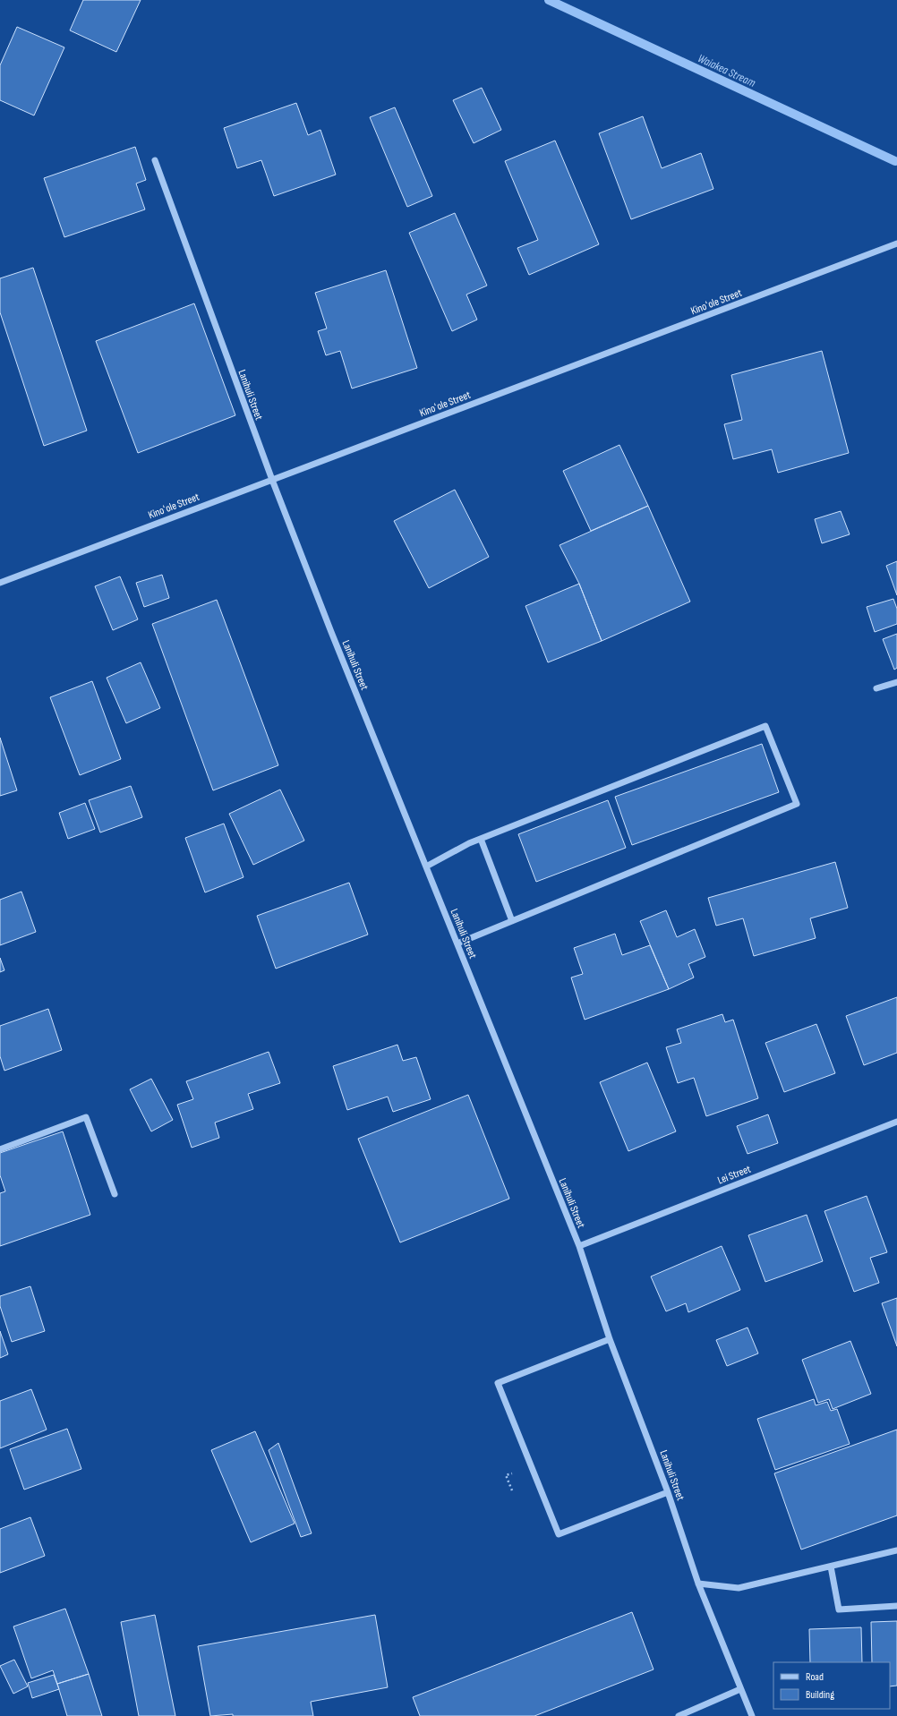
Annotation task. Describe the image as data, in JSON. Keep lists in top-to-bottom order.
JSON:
{
  "streets": {
    "street": ["Kinoʻole Street", "Lanihuli Street", "Lei Street"]
  },
  "crossings": [
    ["Kinoʻole Street", "Lanihuli Street"],
    ["Lanihuli Street", "Lei Street"]
  ],
  "water": ["Waiakea Stream"],
  "legend": ["Road", "Building"]
}
